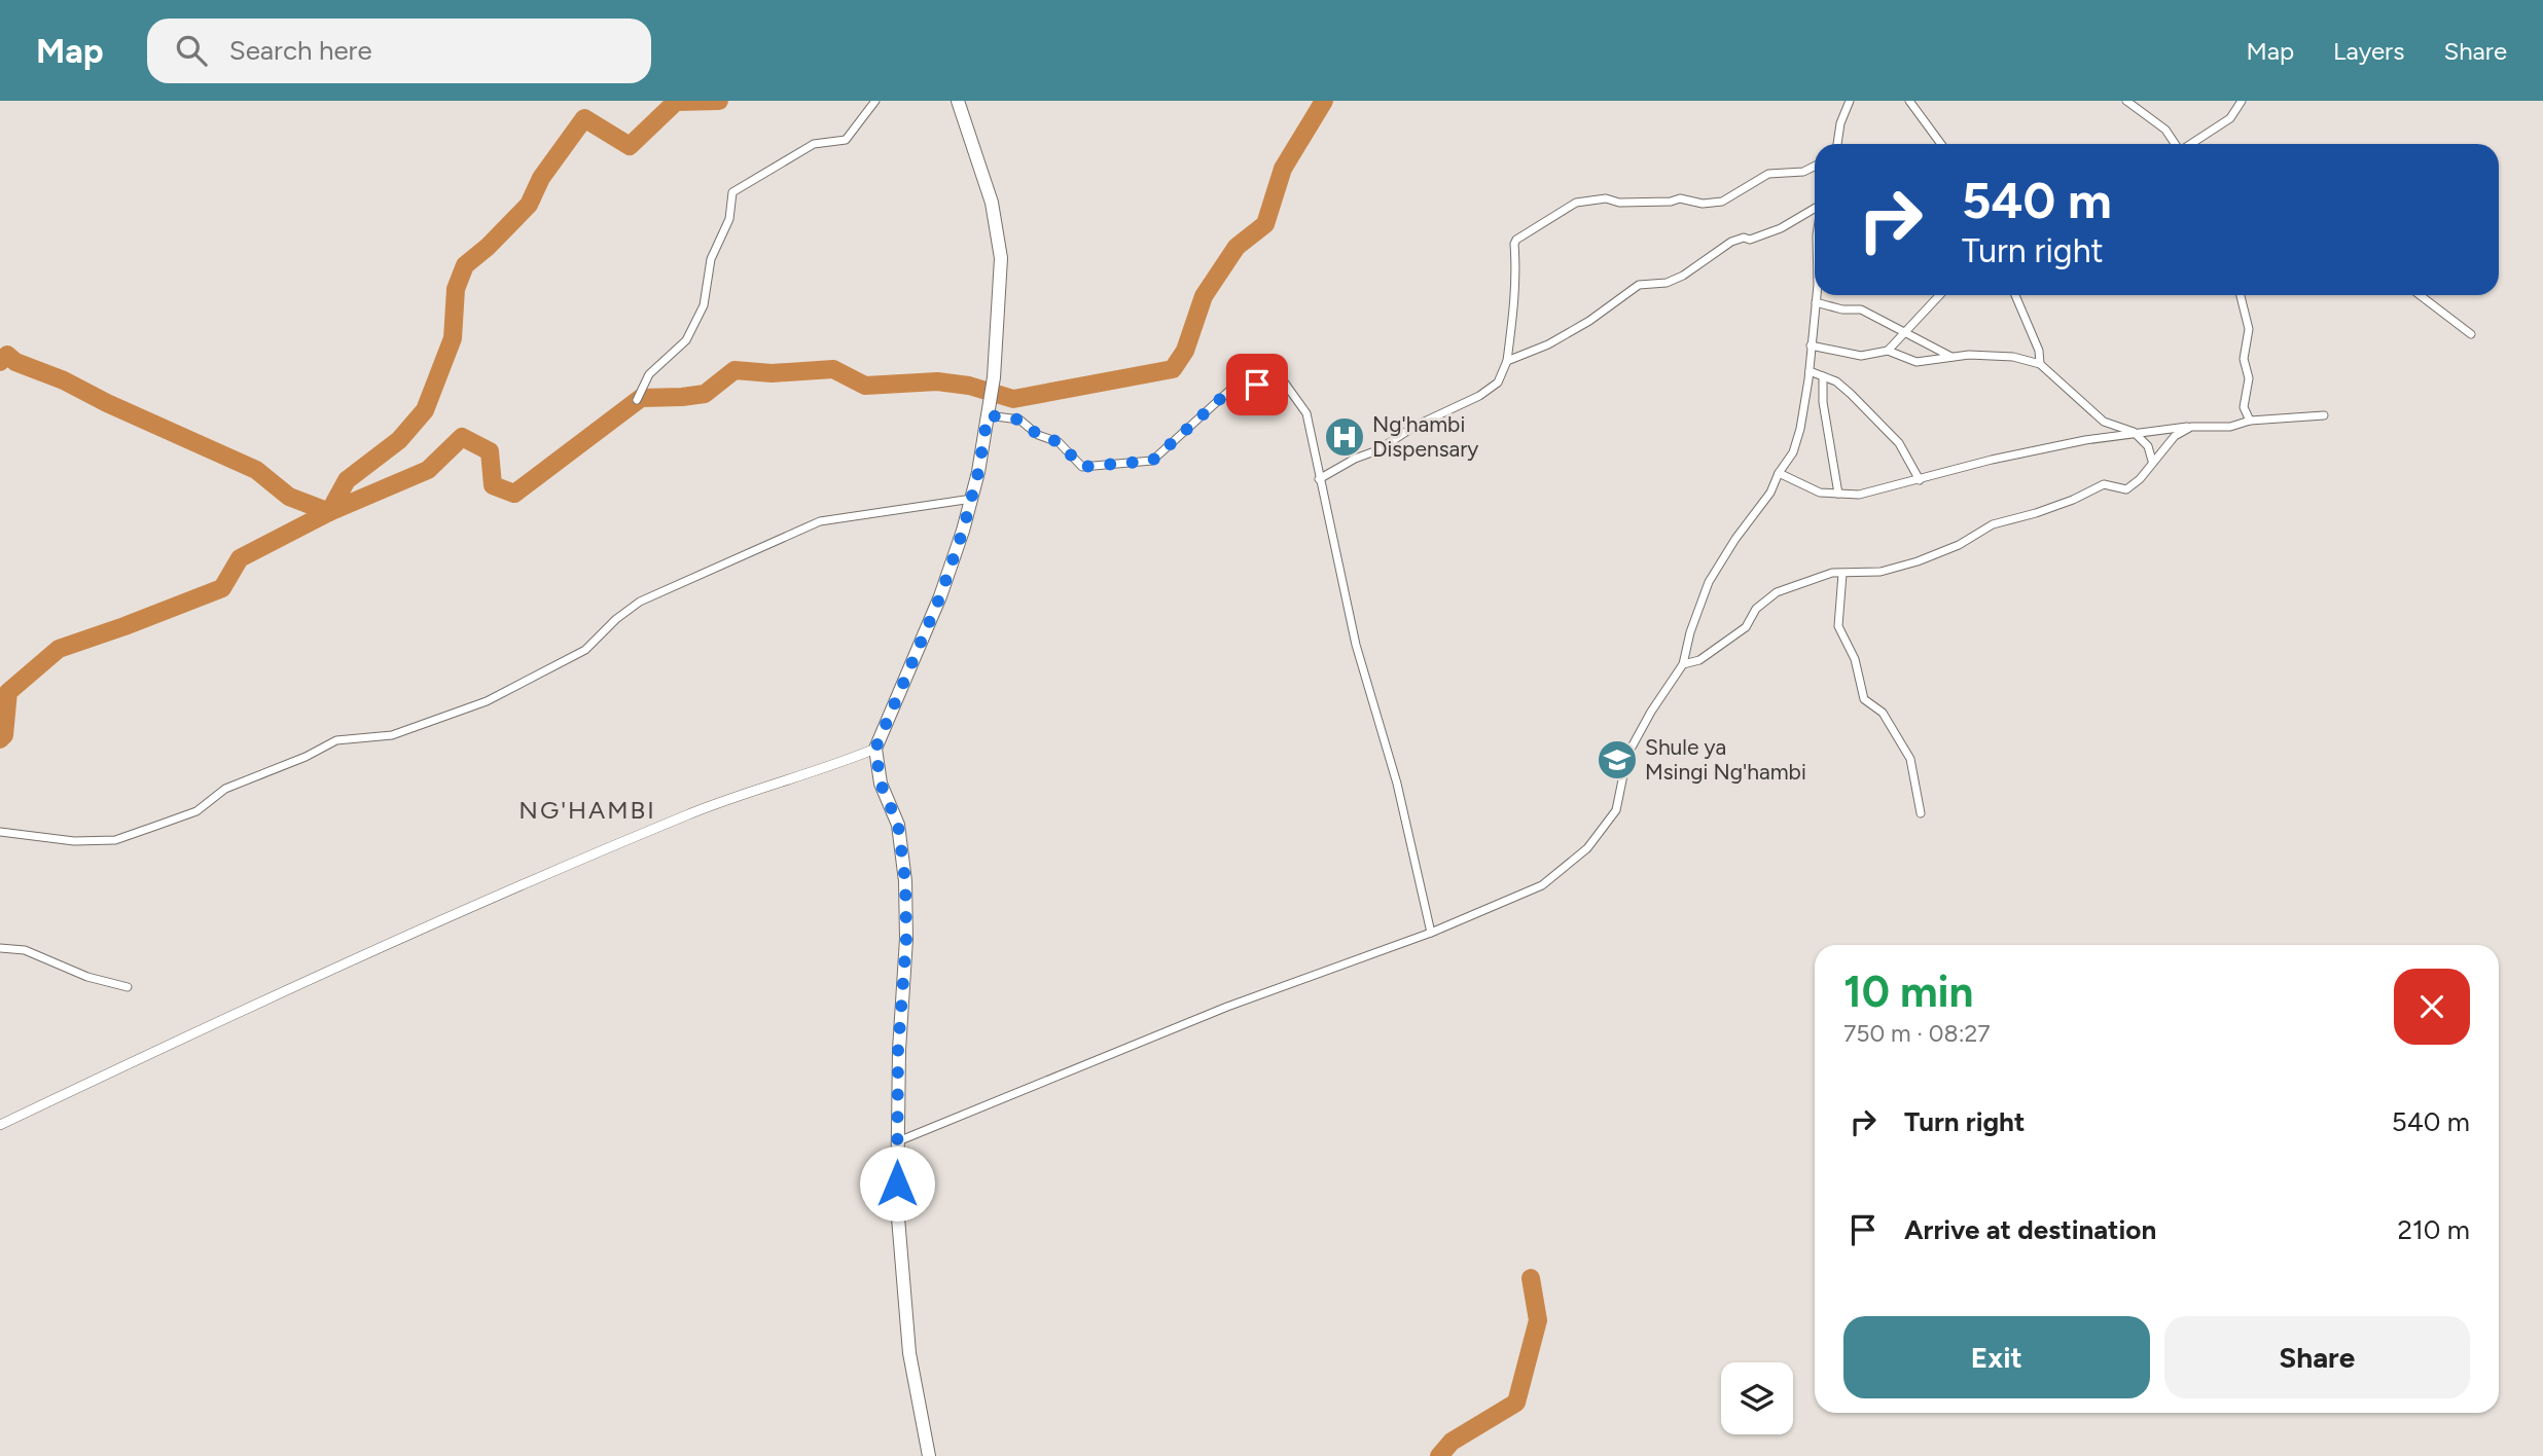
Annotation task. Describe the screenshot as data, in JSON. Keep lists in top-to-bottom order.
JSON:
{
  "districts": ["NG'HAMBI"],
  "places": {
    "hospital": ["Ng'hambi Dispensary"],
    "school or university": ["Shule ya Msingi Ng'hambi"]
  },
  "page": {
    "header": "Map",
    "search": "Search here",
    "nav": ["Map", "Layers", "Share"],
    "turn": ["540 m", "Turn right"],
    "heading": ["10 min", "750 m · 08:27"],
    "list": [
      {
        "name": "Turn right",
        "value": "540 m"
      },
      {
        "name": "Arrive at destination",
        "value": "210 m"
      }
    ],
    "buttons": ["Exit", "Share"]
  }
}
